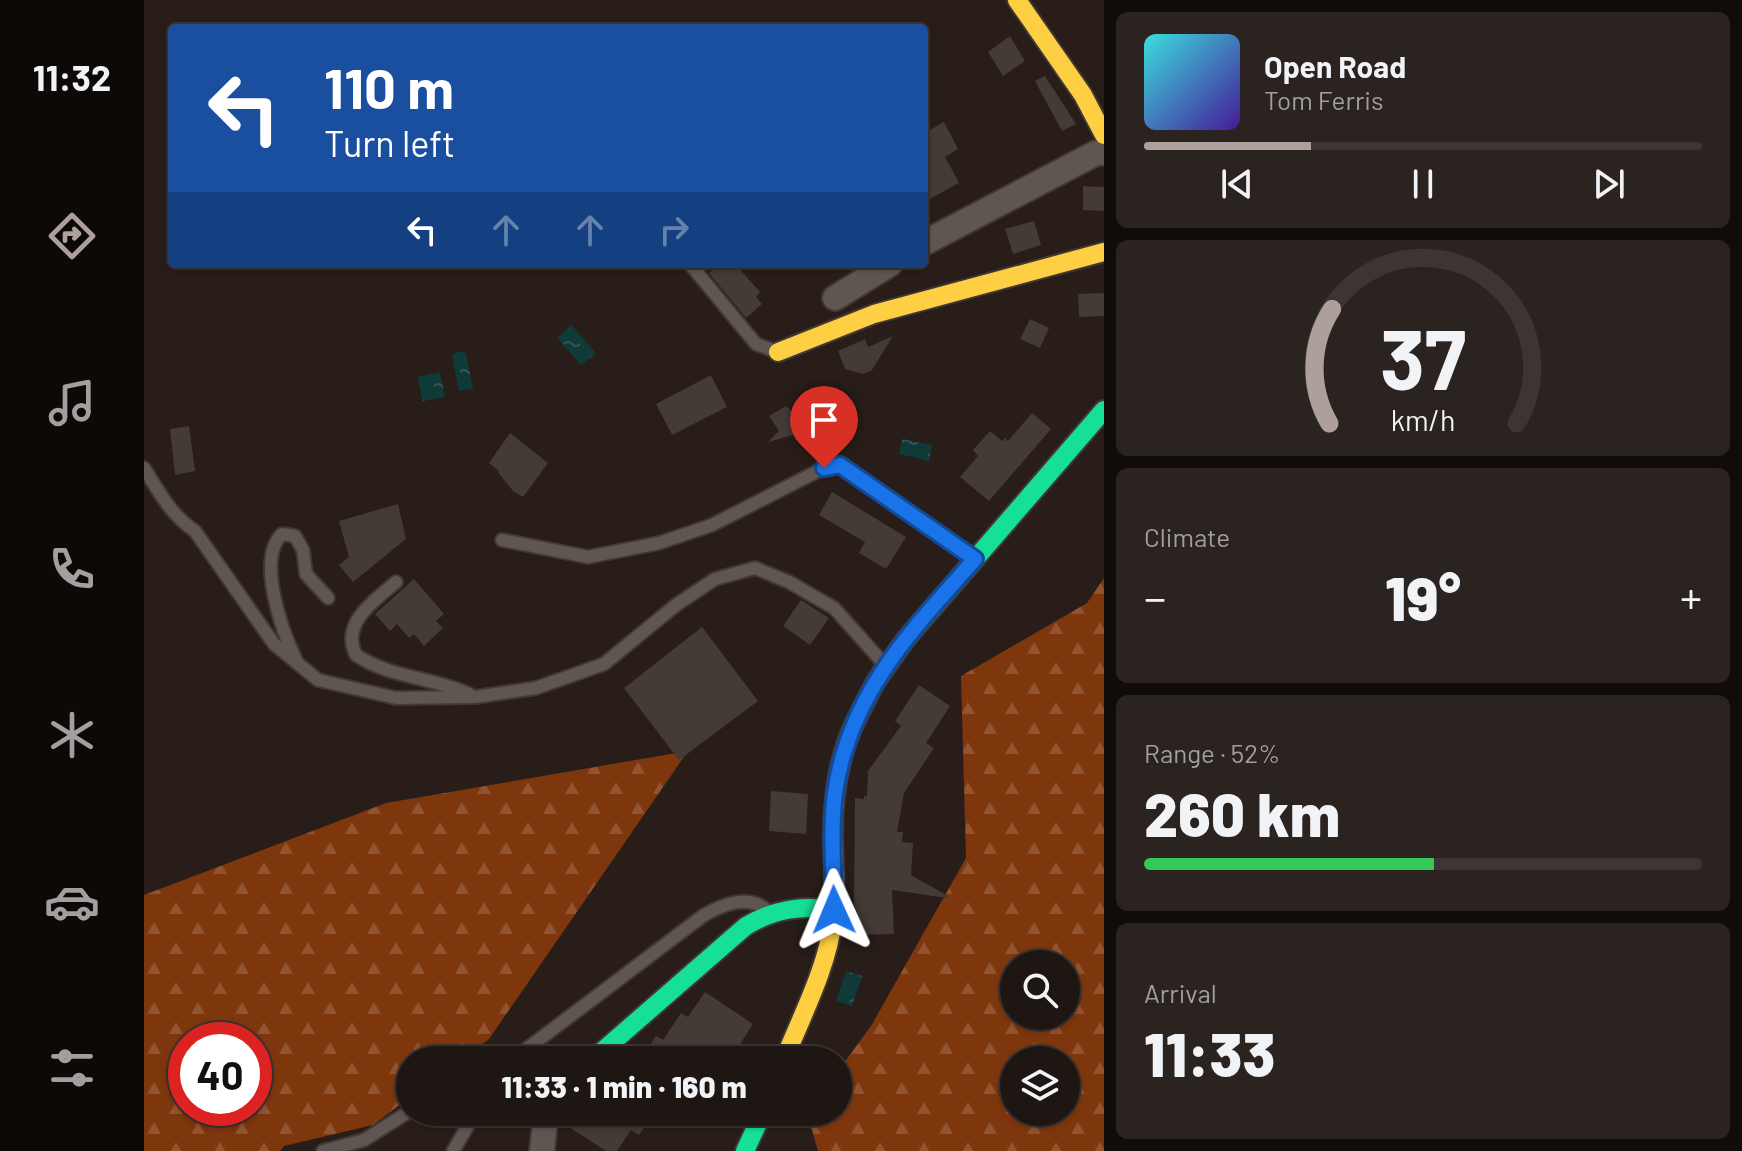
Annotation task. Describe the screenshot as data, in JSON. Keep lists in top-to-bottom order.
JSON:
{
  "page": {
    "tabs": "11:32",
    "turn": ["110 m", "Turn left"],
    "song": ["Open Road", "Tom Ferris"],
    "tile": [
      "Climate",
      ["Range · 52%", "260 km"],
      ["Arrival", "11:33"]
    ],
    "heat": ["−", "19°", "+"],
    "limit": "40",
    "trip": "11:33 · 1 min · 160 m",
    "gauge": ["37", "km/h"]
  }
}
